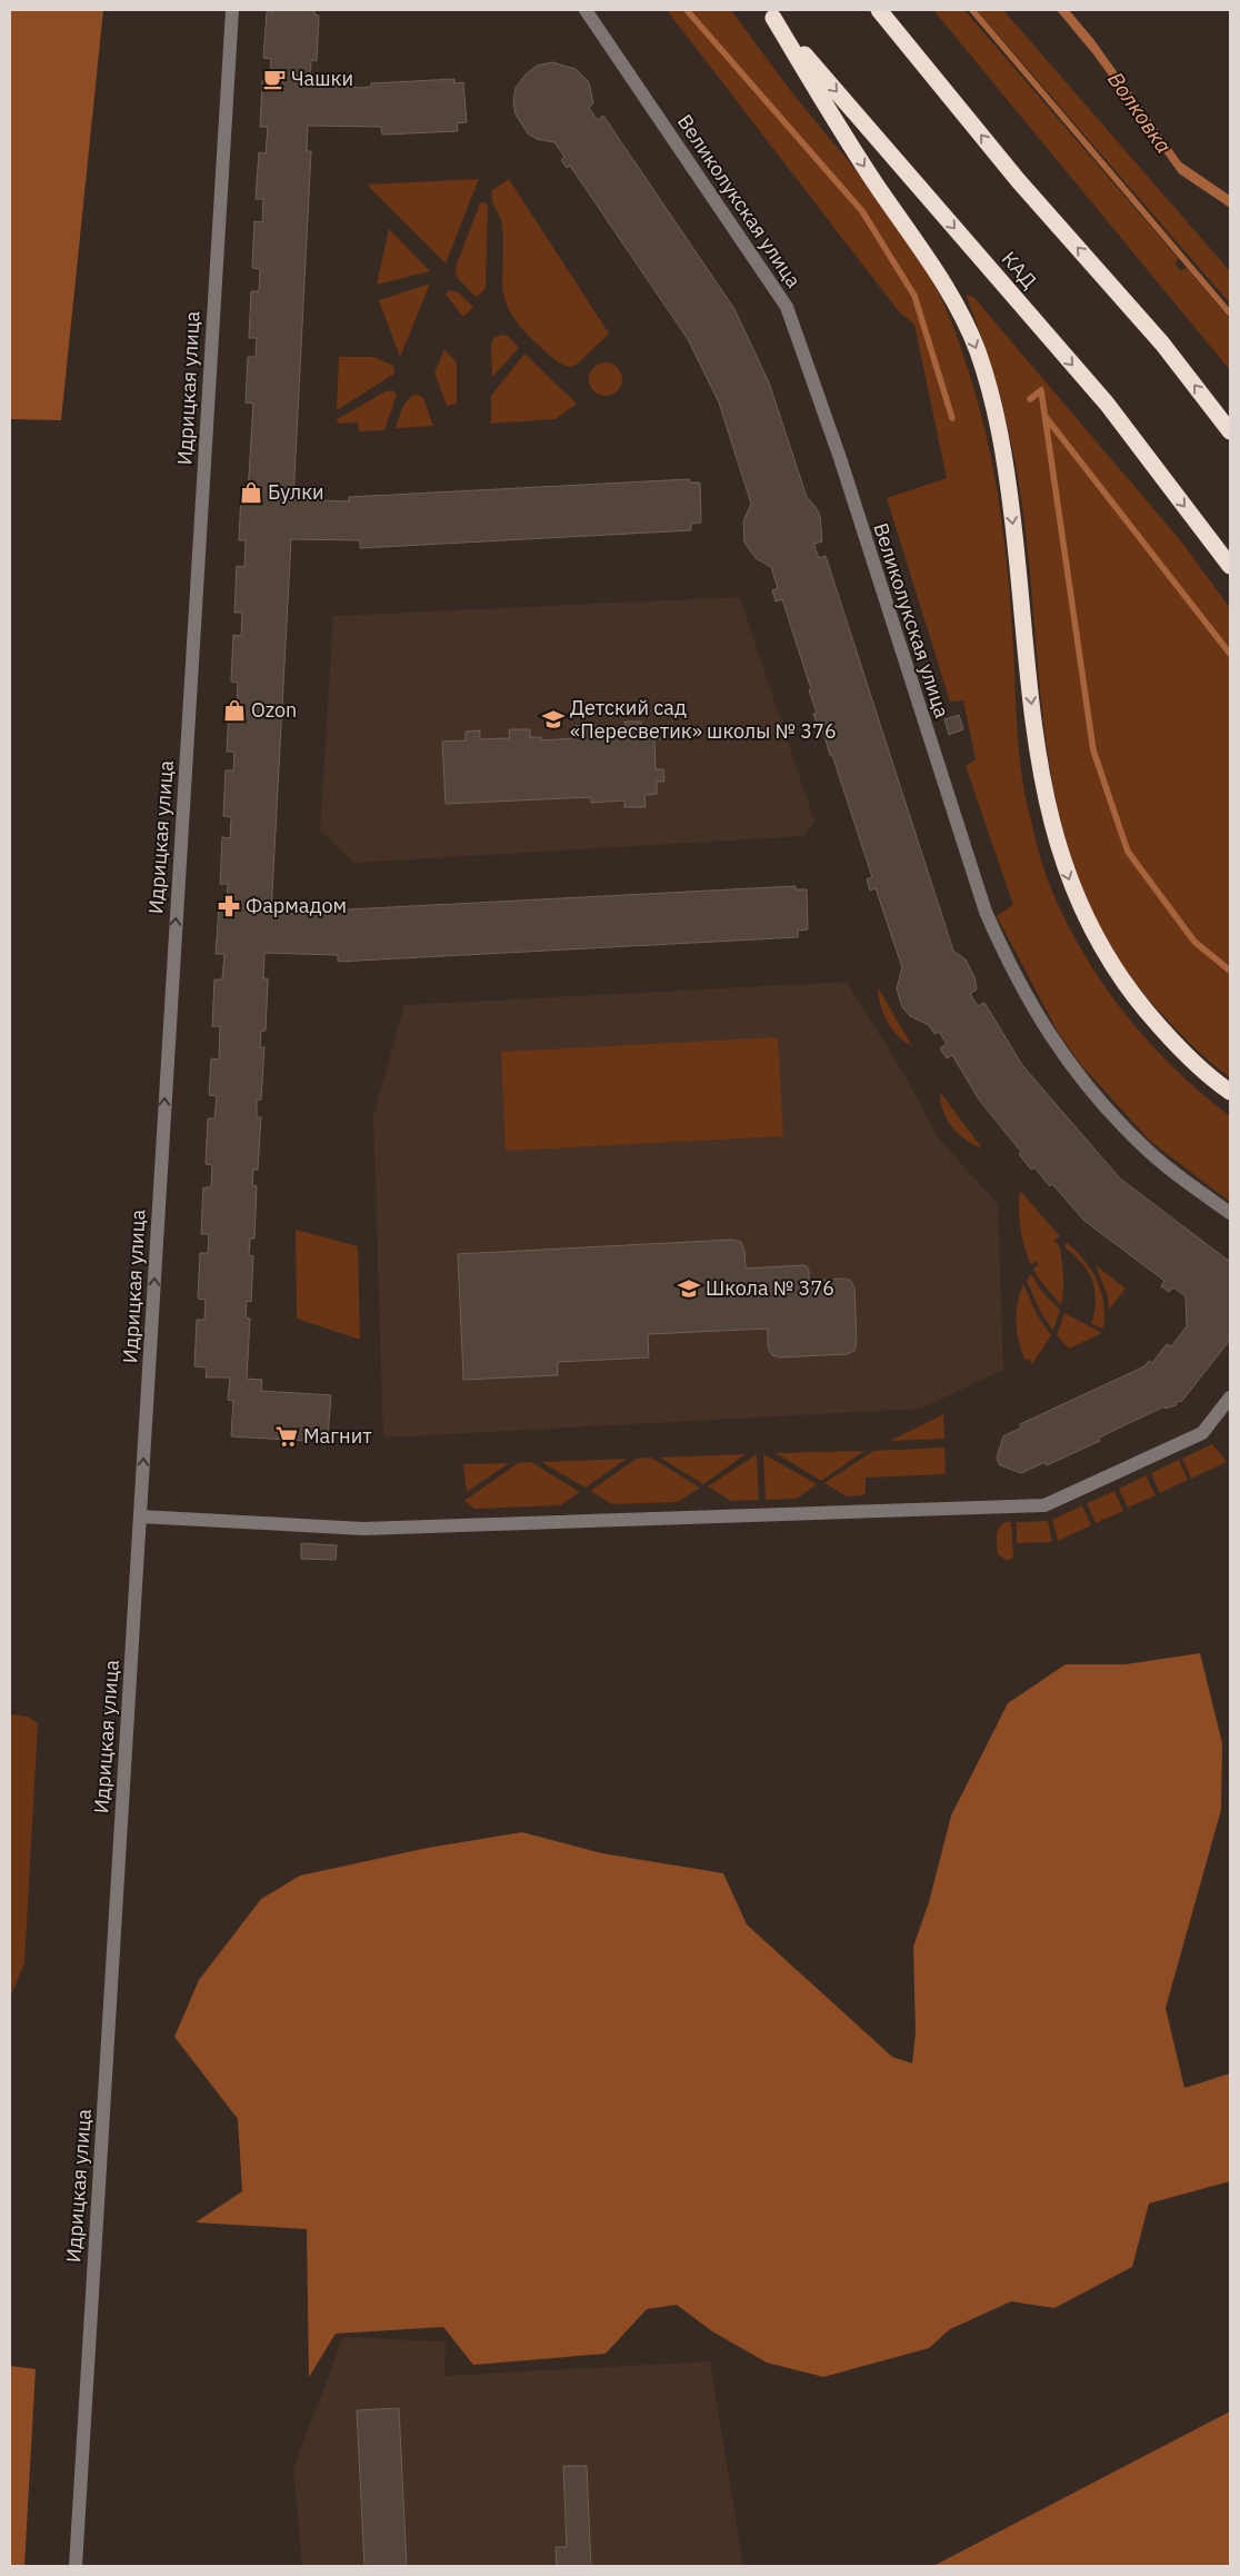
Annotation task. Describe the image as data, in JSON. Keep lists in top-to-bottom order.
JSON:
{
  "streets": {
    "highway": ["КАД"],
    "street": ["Великолукская улица", "Идрицкая улица"]
  },
  "one_way": ["Идрицкая улица"],
  "water": ["Волковка"],
  "places": {
    "cafe": ["Чашки"],
    "shop": ["Булки", "Ozon"],
    "school or university": ["Детский сад «Пересветик» школы № 376", "Школа № 376"],
    "pharmacy": ["Фармадом"],
    "supermarket": ["Магнит"]
  }
}
